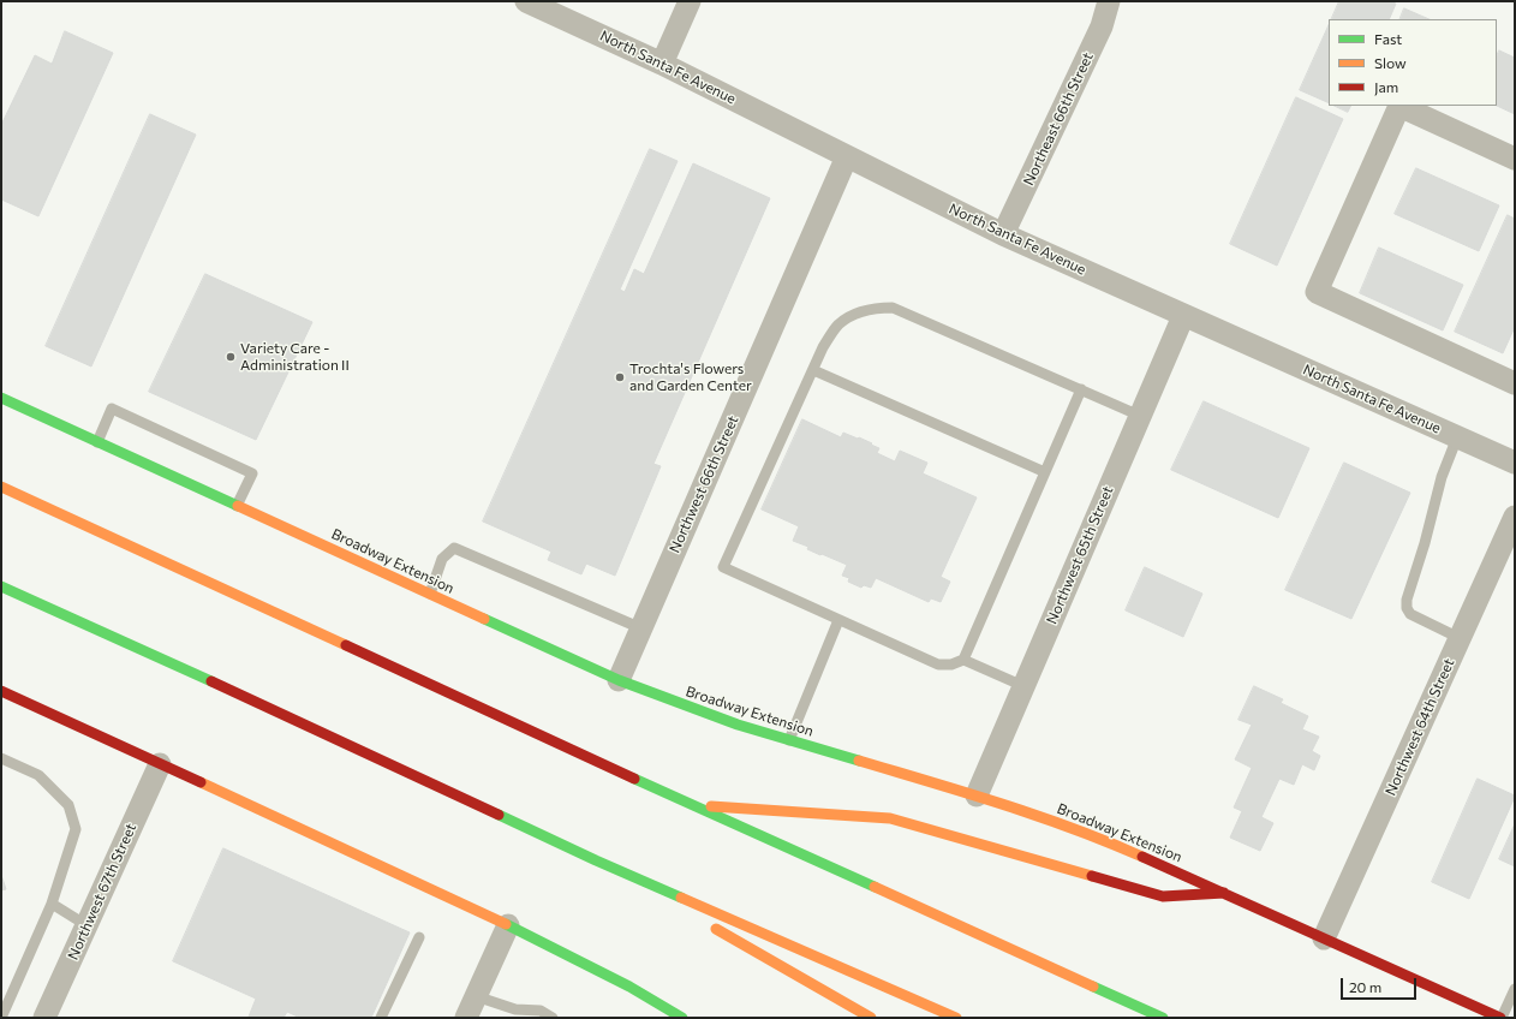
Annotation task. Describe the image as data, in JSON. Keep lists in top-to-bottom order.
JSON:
{
  "streets": {
    "main road": ["Broadway Extension"],
    "street": [
      "North Santa Fe Avenue",
      "Northeast 66th Street",
      "Northwest 66th Street",
      "Northwest 65th Street",
      "Northwest 64th Street",
      "Northwest 67th Street"
    ]
  },
  "crossings": [
    ["North Santa Fe Avenue", "Northeast 66th Street"],
    ["North Santa Fe Avenue", "Northwest 66th Street"],
    ["North Santa Fe Avenue", "Northwest 65th Street"],
    ["Northwest 66th Street", "Broadway Extension"],
    ["Northwest 65th Street", "Broadway Extension"],
    ["Broadway Extension", "Northwest 64th Street"]
  ],
  "places": ["Variety Care - Administration II", "Trochta's Flowers and Garden Center"],
  "legend": ["Fast", "Slow", "Jam"],
  "scale_bar": "20 m"
}
